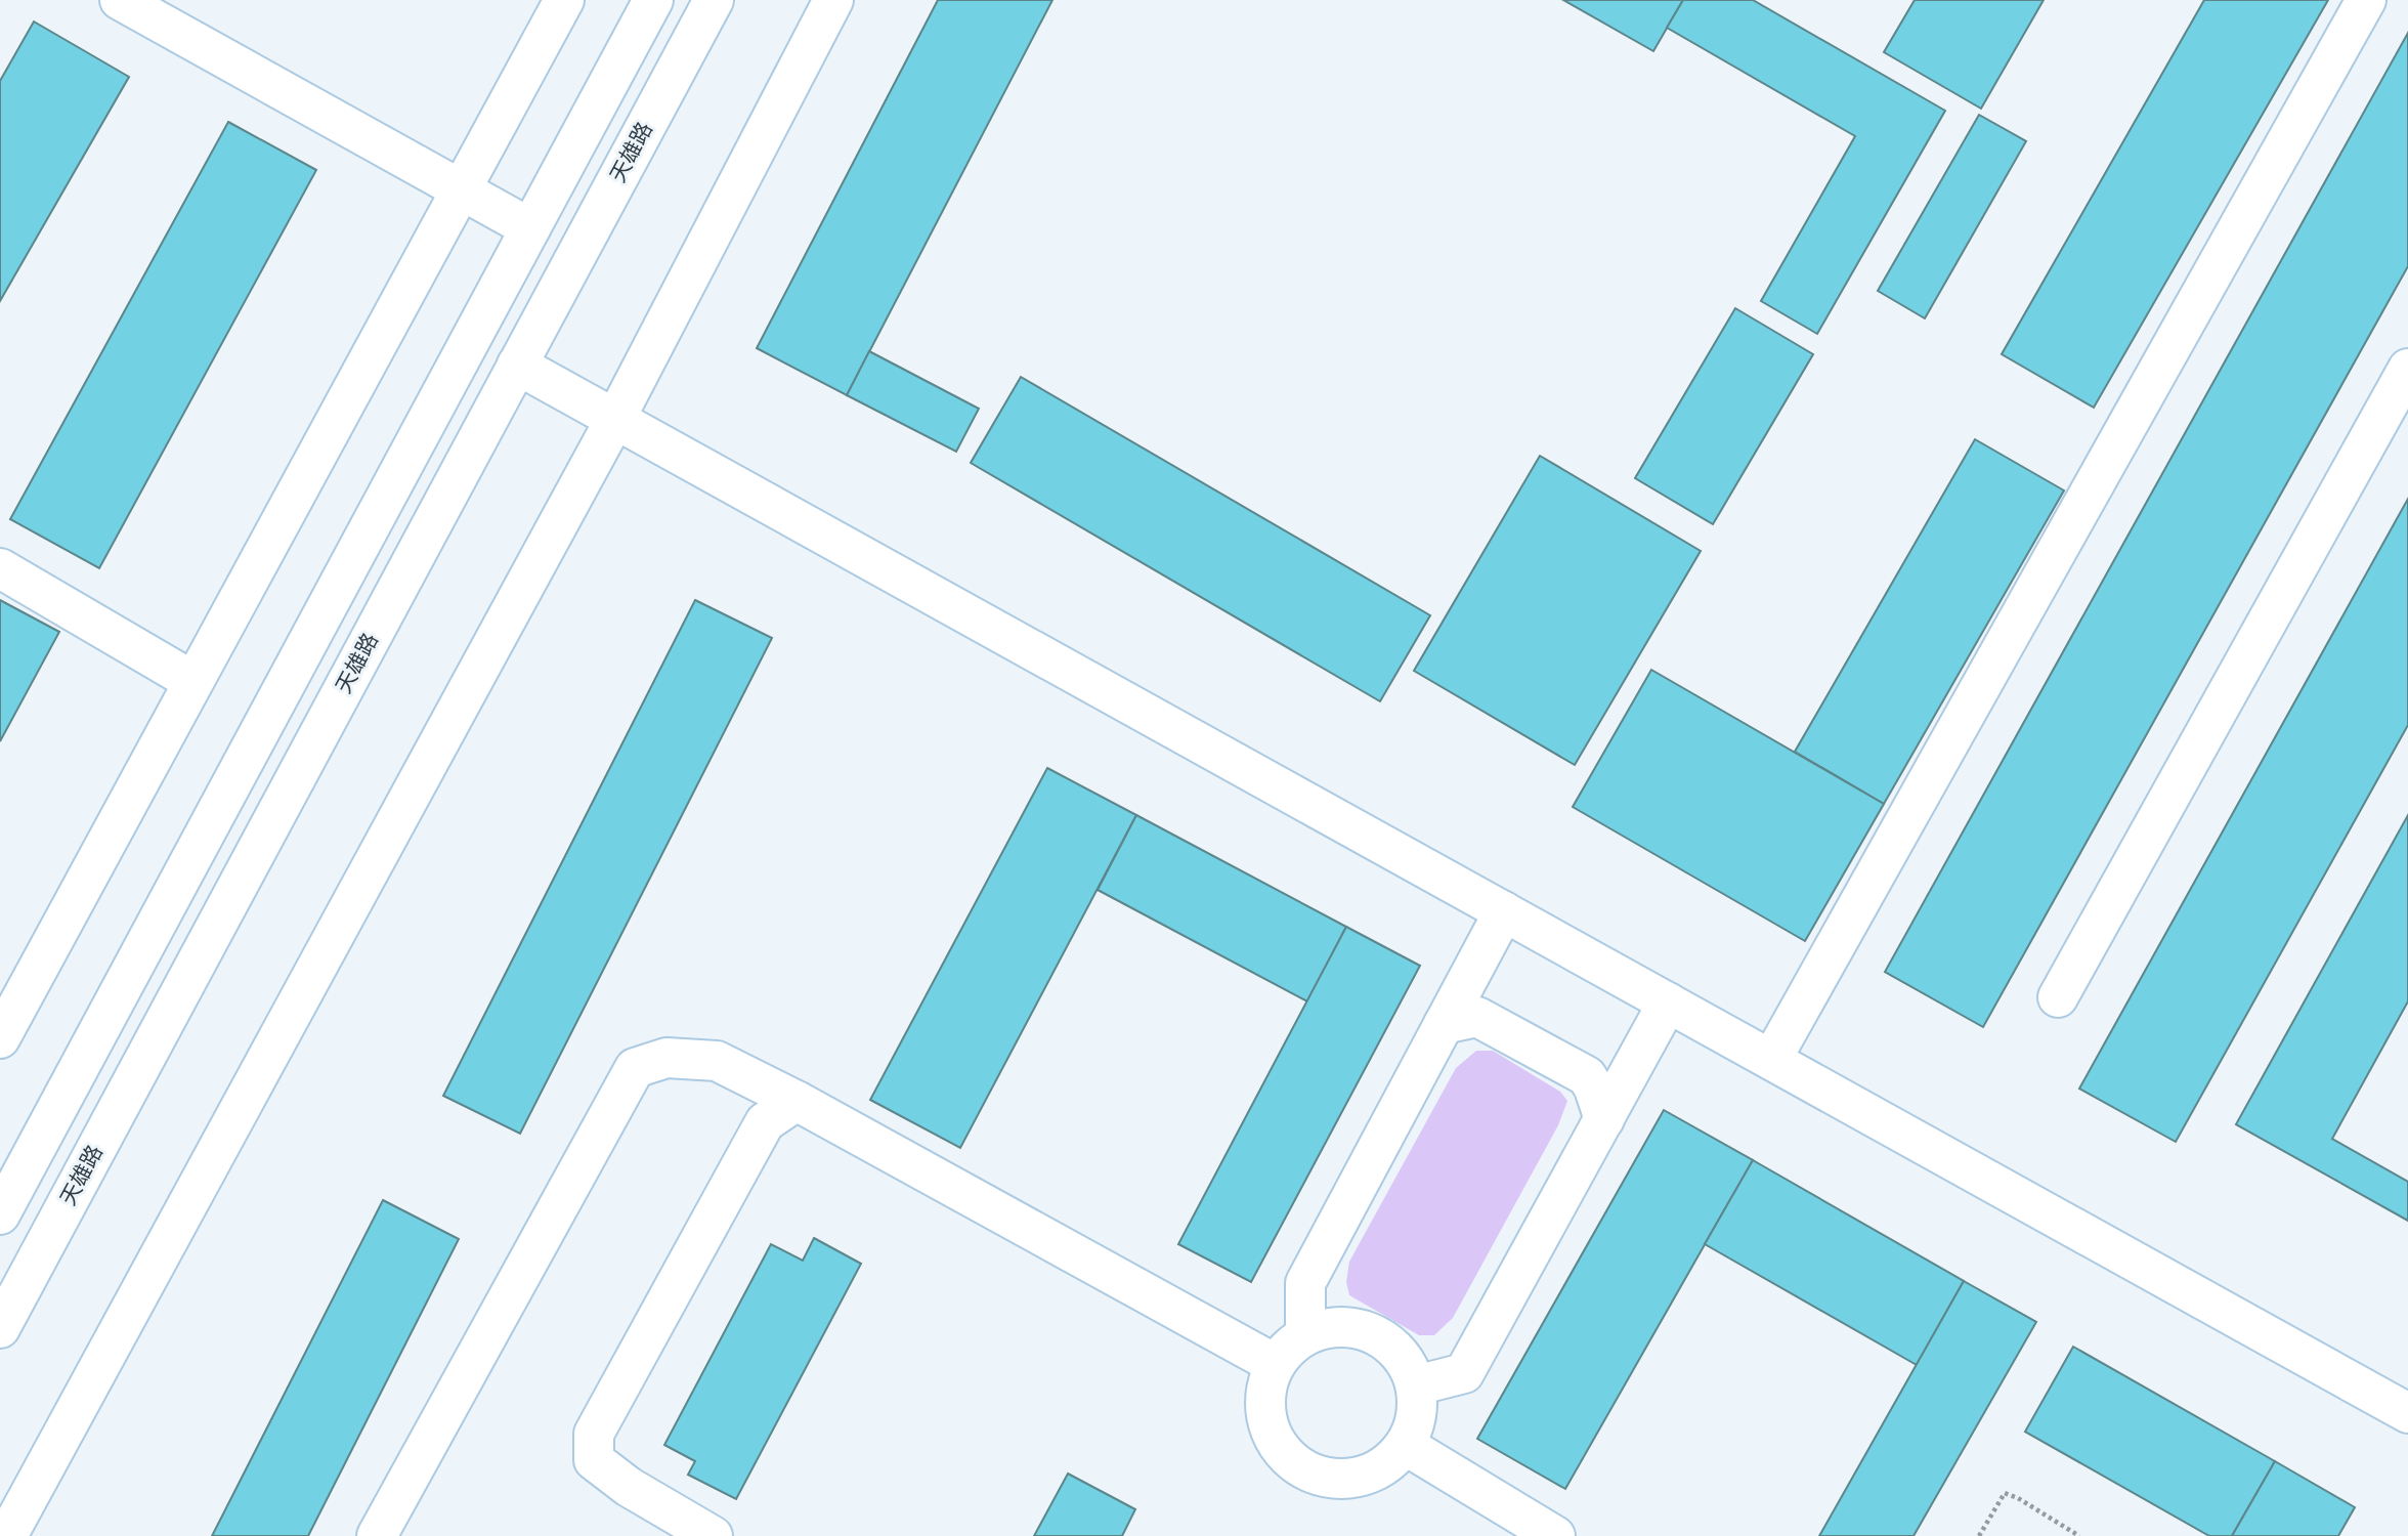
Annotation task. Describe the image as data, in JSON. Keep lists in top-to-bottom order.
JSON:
{
  "streets": {
    "street": ["天雄路"]
  }
}
